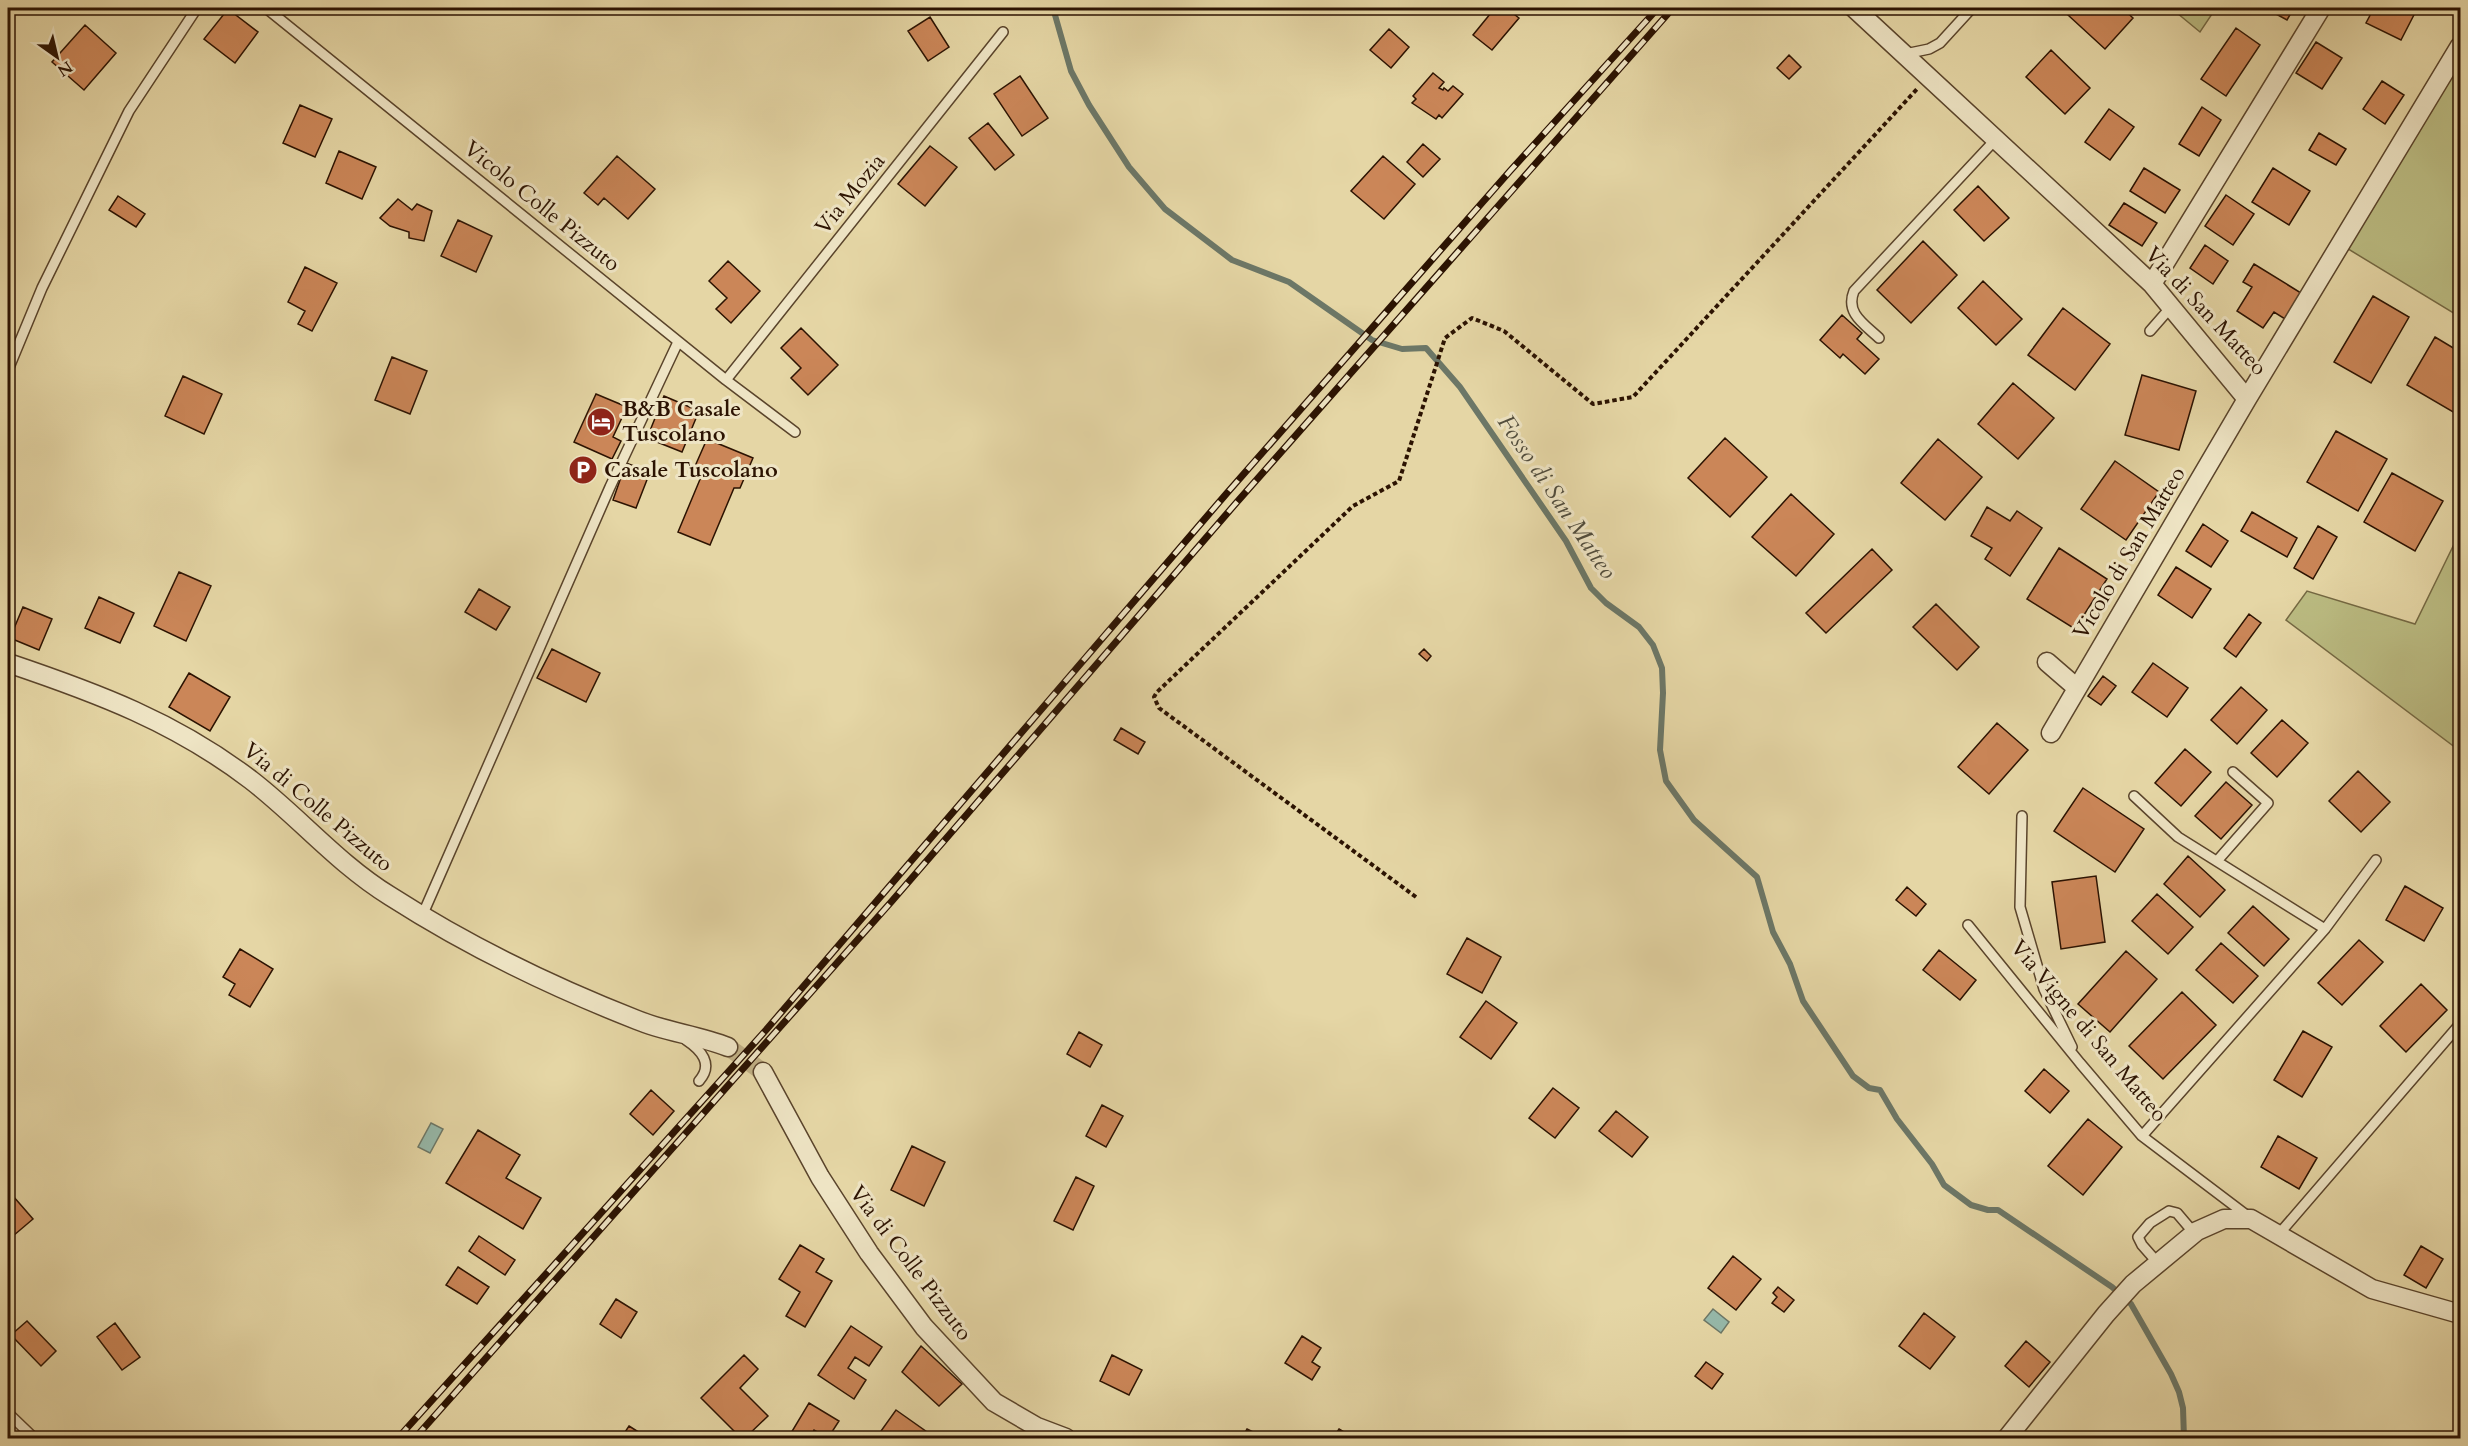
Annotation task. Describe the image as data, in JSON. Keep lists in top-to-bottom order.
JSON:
{
  "streets": {
    "street": [
      "Via di San Matteo",
      "Vicolo di San Matteo",
      "Via di Colle Pizzuto",
      "Via Vigne di San Matteo"
    ],
    "lane": ["Via Mozia", "Vicolo Colle Pizzuto"]
  },
  "crossings": [
    ["Via Mozia", "Vicolo Colle Pizzuto"],
    ["Via di San Matteo", "Vicolo di San Matteo"]
  ],
  "water": ["Fosso di San Matteo"],
  "places": {
    "hotel": ["B&B Casale Tuscolano"],
    "parking": ["Casale Tuscolano"]
  },
  "north": "bottom right"
}
